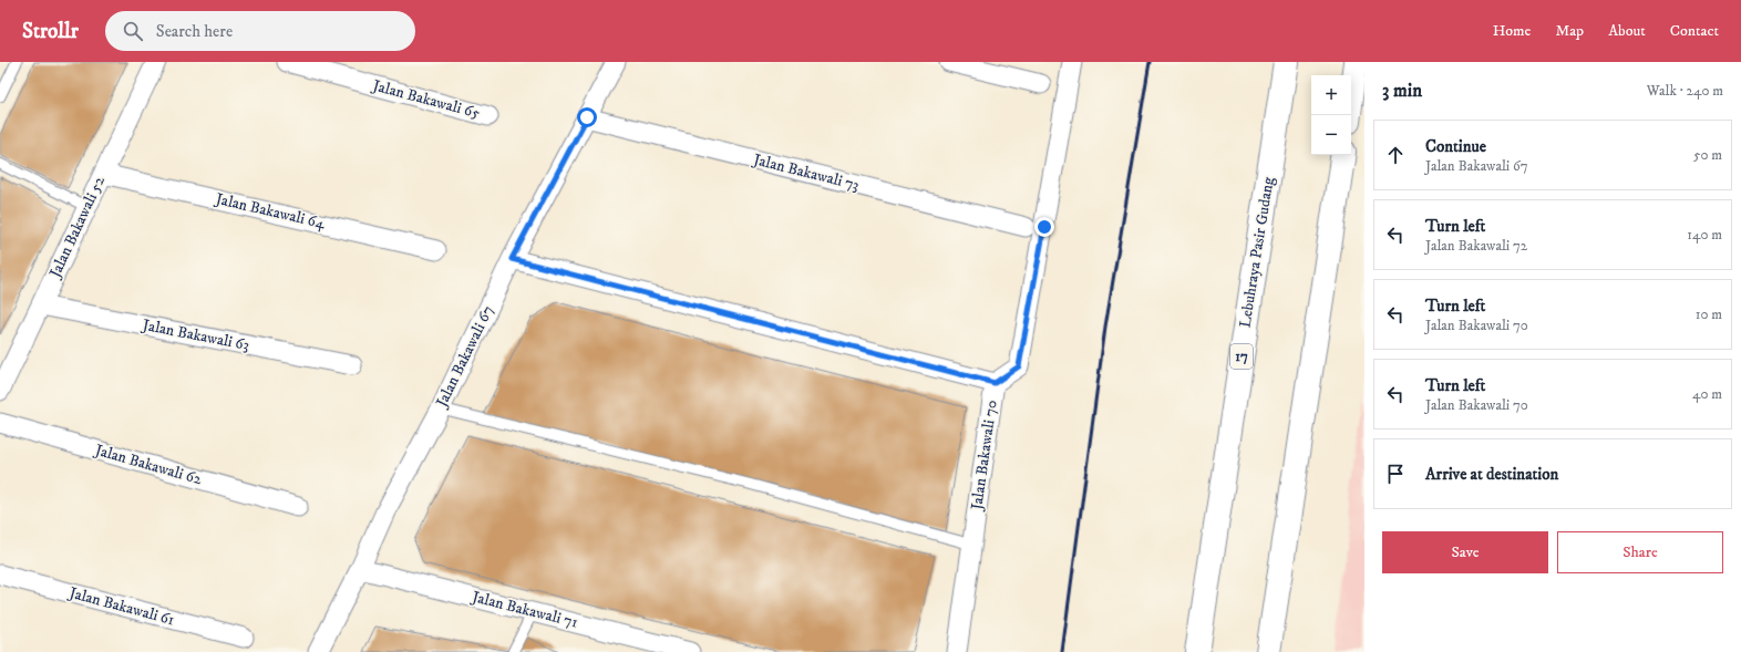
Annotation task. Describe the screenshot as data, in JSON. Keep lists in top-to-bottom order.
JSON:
{
  "streets": {
    "highway": ["Lebuhraya Pasir Gudang", "17"],
    "street": [
      "Jalan Bakawali 65",
      "Jalan Bakawali 73",
      "Jalan Bakawali 64",
      "Jalan Bakawali 52",
      "Jalan Bakawali 63",
      "Jalan Bakawali 67",
      "Jalan Bakawali 70",
      "Jalan Bakawali 62",
      "Jalan Bakawali 61",
      "Jalan Bakawali 71"
    ]
  },
  "crossings": [
    ["Jalan Bakawali 73", "Jalan Bakawali 67"],
    ["Jalan Bakawali 64", "Jalan Bakawali 52"],
    ["Jalan Bakawali 52", "Jalan Bakawali 63"],
    ["Jalan Bakawali 67", "Jalan Bakawali 71"]
  ],
  "page": {
    "header": "Strollr",
    "search": "Search here",
    "nav": [
      "Home",
      "Map",
      "About",
      "Contact"
    ],
    "heading": ["3 min", "Walk · 240 m"],
    "map_buttons": ["+", "−"],
    "list": [
      ["Continue", "Jalan Bakawali 67", "50 m"],
      ["Turn left", "Jalan Bakawali 72", "140 m"],
      ["Turn left", "Jalan Bakawali 70", "10 m"],
      ["Turn left", "Jalan Bakawali 70", "40 m"],
      "Arrive at destination"
    ],
    "buttons": ["Save", "Share"]
  }
}
